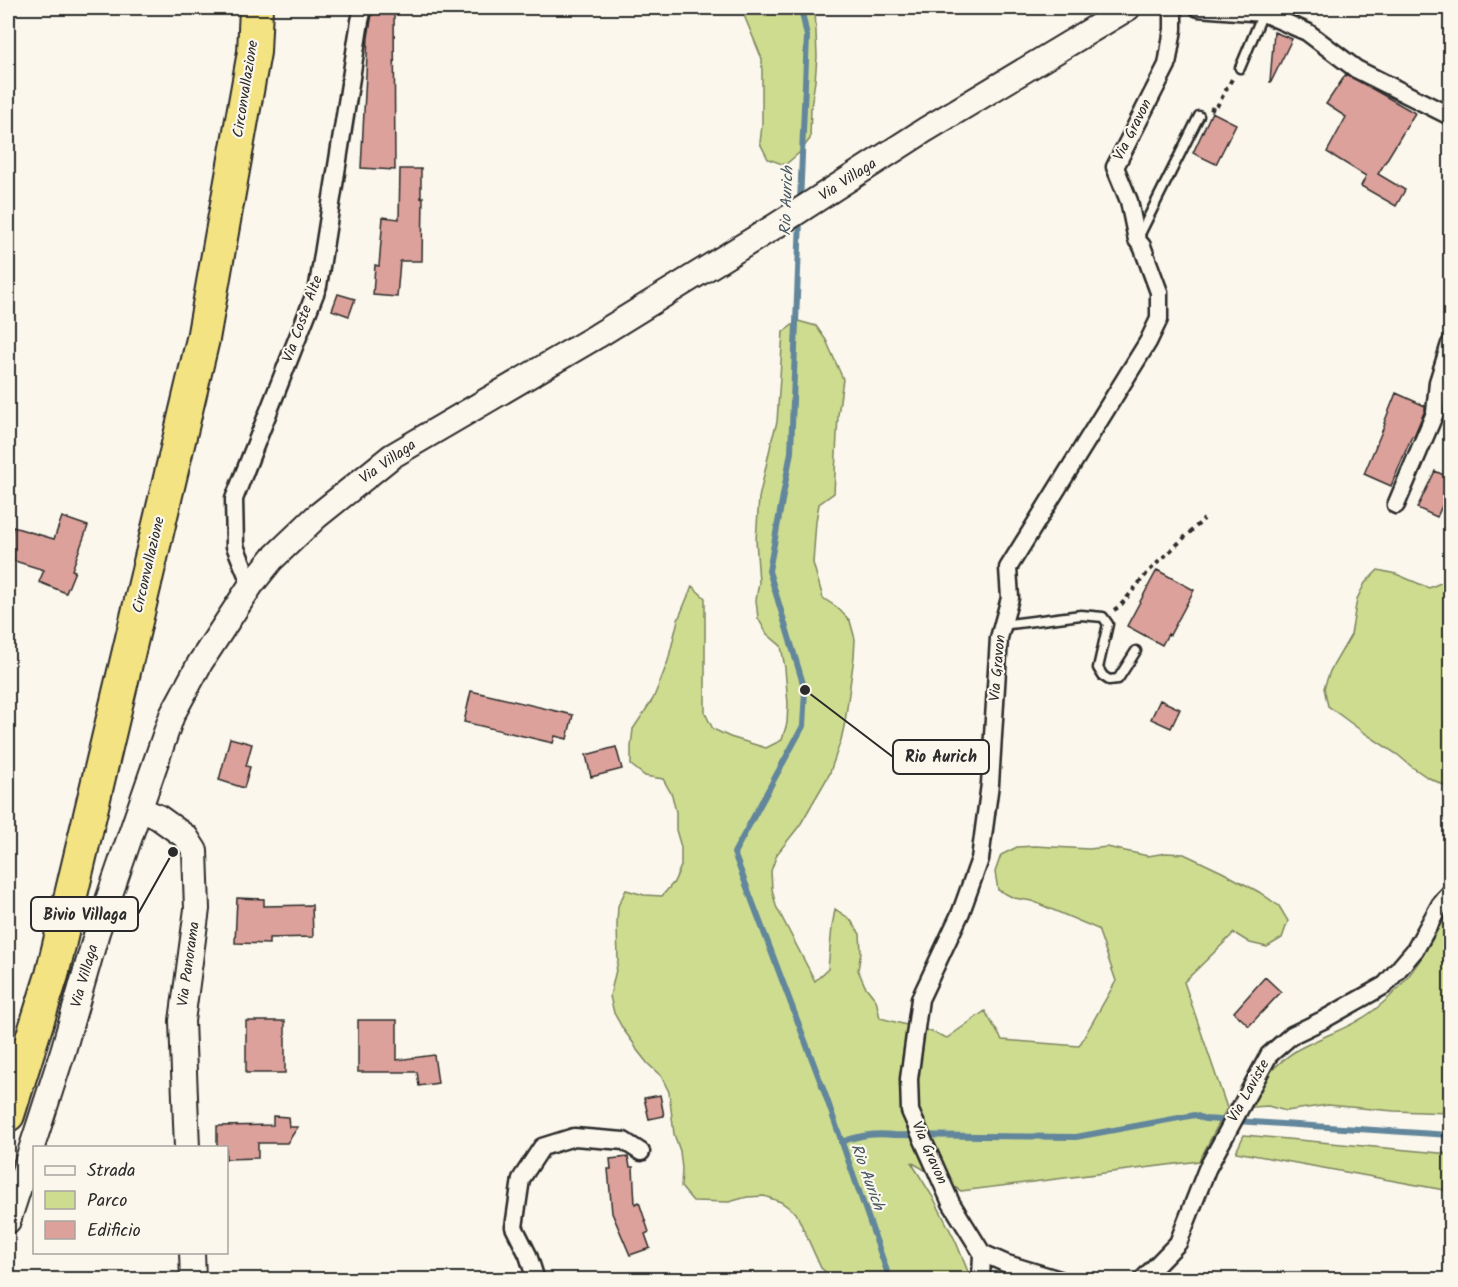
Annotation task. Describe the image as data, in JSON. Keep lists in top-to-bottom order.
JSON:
{
  "streets": {
    "highway": ["Circonvallazione"],
    "street": [
      "Via Gravon",
      "Via Villaga",
      "Via Coste Alte",
      "Via Panorama",
      "Via Laviste"
    ]
  },
  "crossings": [
    ["Via Villaga", "Via Coste Alte"],
    ["Via Villaga", "Via Panorama"]
  ],
  "water": ["Rio Aurich"],
  "places": ["Rio Aurich", "Bivio Villaga"],
  "legend": ["Strada", "Parco", "Edificio"]
}
